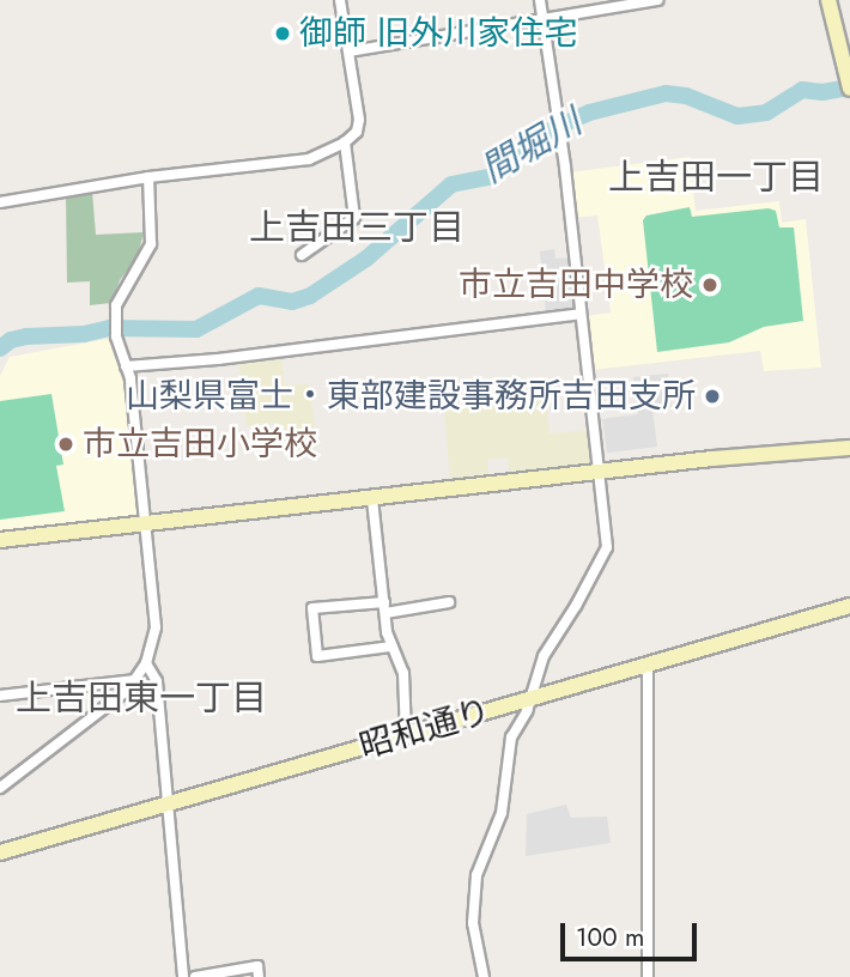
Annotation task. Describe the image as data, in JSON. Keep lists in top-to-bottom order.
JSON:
{
  "streets": {
    "street": ["昭和通り"]
  },
  "districts": ["上吉田一丁目", "上吉田三丁目", "上吉田東一丁目"],
  "water": ["間堀川"],
  "places": [
    "御師 旧外川家住宅",
    "市立吉田中学校",
    "山梨県富士・東部建設事務所吉田支所",
    "市立吉田小学校"
  ],
  "scale_bar": "100 m"
}
